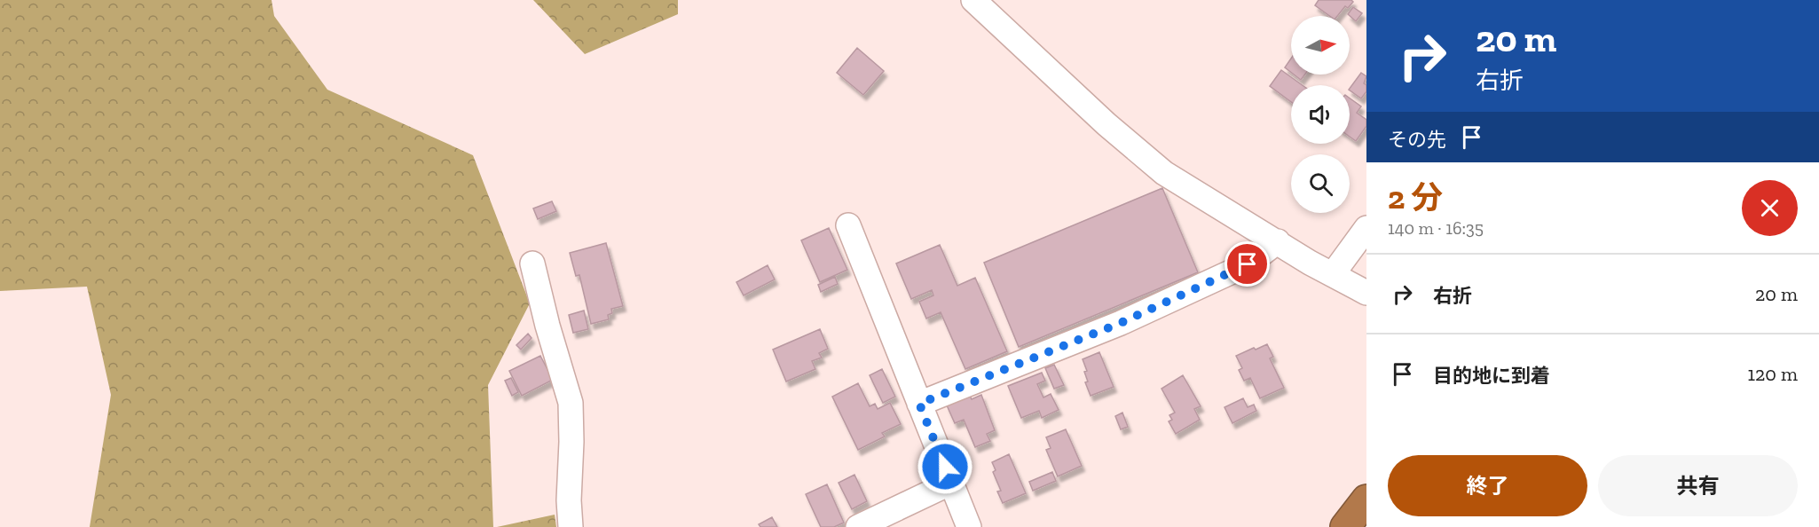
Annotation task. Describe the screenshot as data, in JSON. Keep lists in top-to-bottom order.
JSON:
{
  "north": "right",
  "page": {
    "turn": ["20 m", "右折"],
    "then": "その先",
    "heading": ["2 分", "140 m · 16:35"],
    "list": [
      {
        "name": "右折",
        "value": "20 m"
      },
      {
        "name": "目的地に到着",
        "value": "120 m"
      }
    ],
    "buttons": ["終了", "共有"]
  }
}
